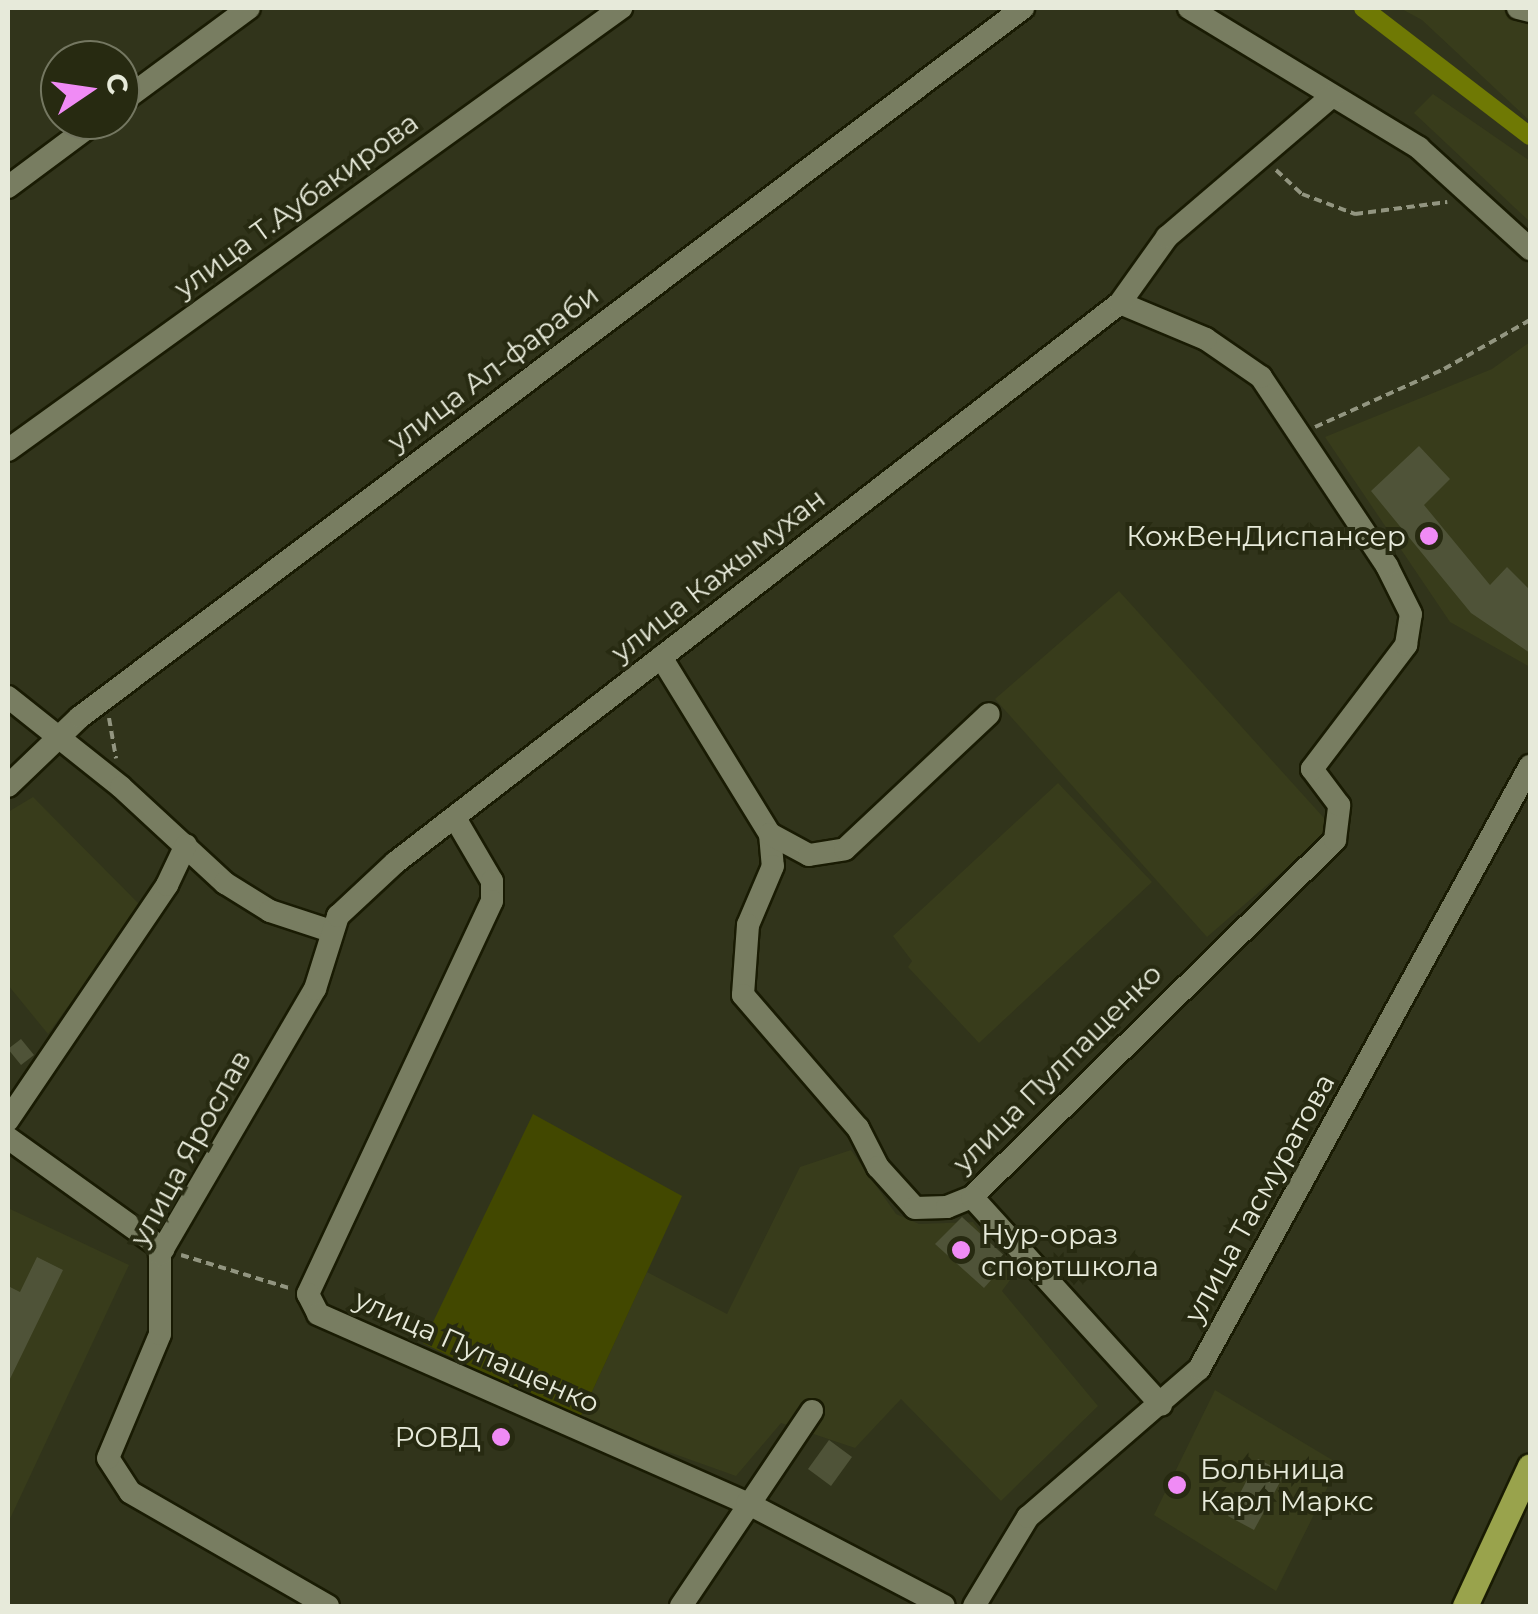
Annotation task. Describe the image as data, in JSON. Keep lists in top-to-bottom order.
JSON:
{
  "streets": {
    "street": [
      "улица Т.Аубакирова",
      "улица Ал-фараби",
      "улица Кажымухан",
      "улица Пулпащенко",
      "улица Ярослав",
      "улица Тасмуратова",
      "улица Пупащенко"
    ]
  },
  "crossings": [
    ["улица Кажымухан", "улица Ярослав"]
  ],
  "places": [
    "КожВенДиспансер",
    "Нур-ораз спортшкола",
    "РОВД",
    "Больница Карл Маркс"
  ],
  "north": "right"
}
